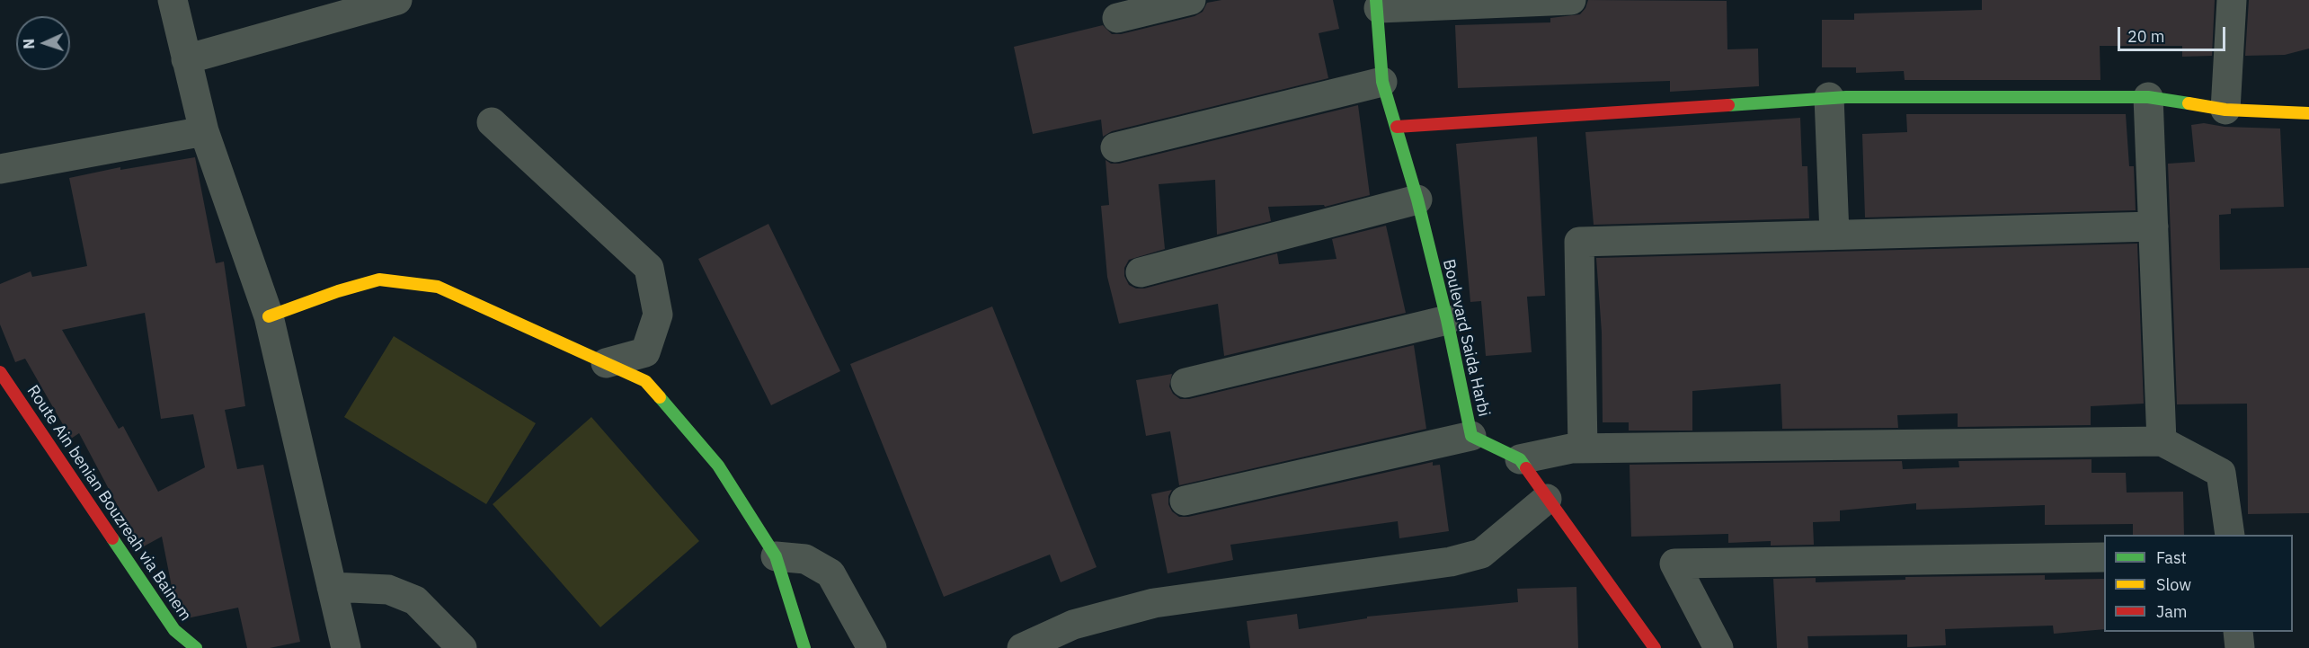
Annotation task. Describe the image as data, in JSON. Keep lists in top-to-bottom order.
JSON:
{
  "streets": {
    "street": ["Boulevard Saida Harbi", "Route Ain benian Bouzreah via Bainem"]
  },
  "legend": ["Fast", "Slow", "Jam"],
  "scale_bar": "20 m",
  "north": "left"
}
